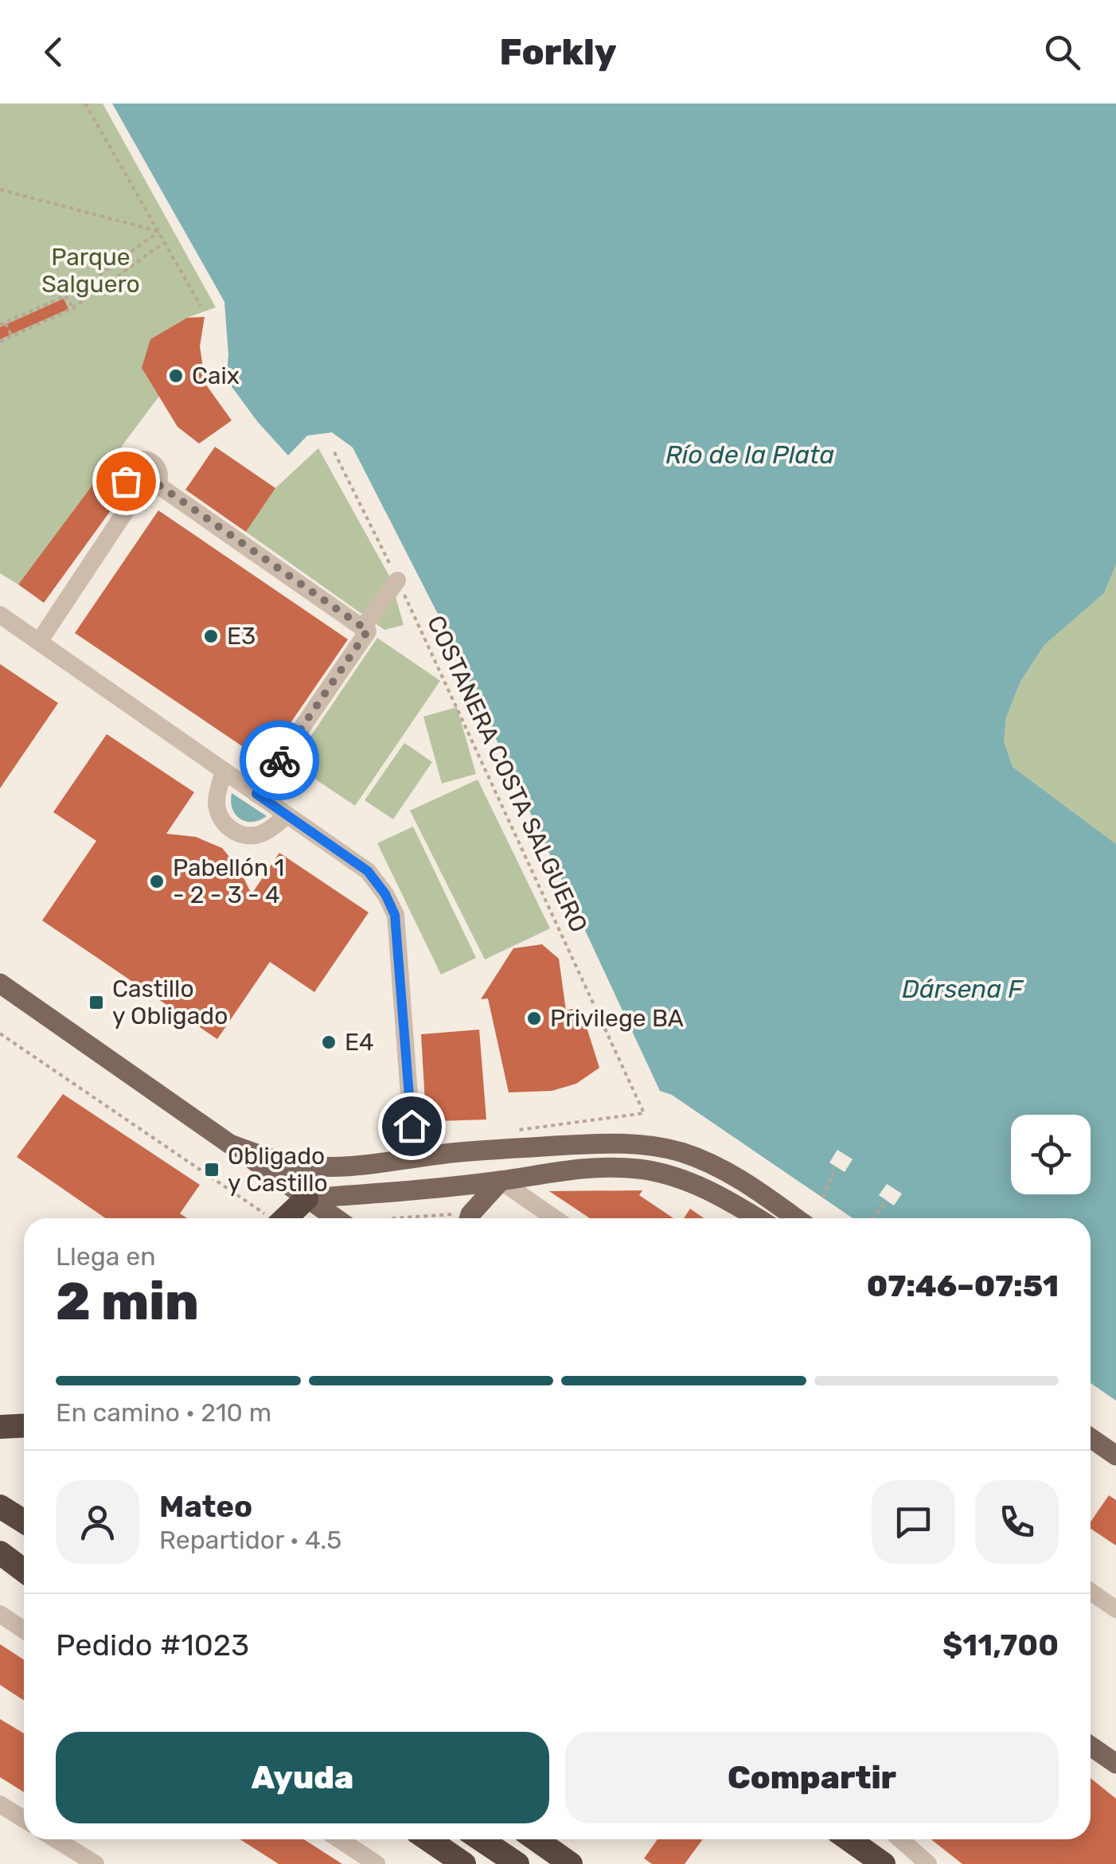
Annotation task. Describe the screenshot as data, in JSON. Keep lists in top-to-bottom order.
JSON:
{
  "streets": {
    "path": ["COSTANERA COSTA SALGUERO"]
  },
  "water": ["Río de la Plata", "Dársena F"],
  "parks": ["Parque Salguero"],
  "places": {
    "other": [
      "Caix",
      "E3",
      "Pabellón 1 - 2 - 3 - 4",
      "Privilege BA",
      "E4"
    ],
    "transit": ["Castillo y Obligado", "Obligado y Castillo"]
  },
  "page": {
    "header": "Forkly",
    "heading": ["2 min", "Llega en", "07:46–07:51"],
    "panel": [
      "Mateo",
      "Repartidor · 4.5",
      "Pedido #1023",
      "$11,700"
    ],
    "bar": "En camino · 210 m",
    "buttons": ["Ayuda", "Compartir"]
  }
}
